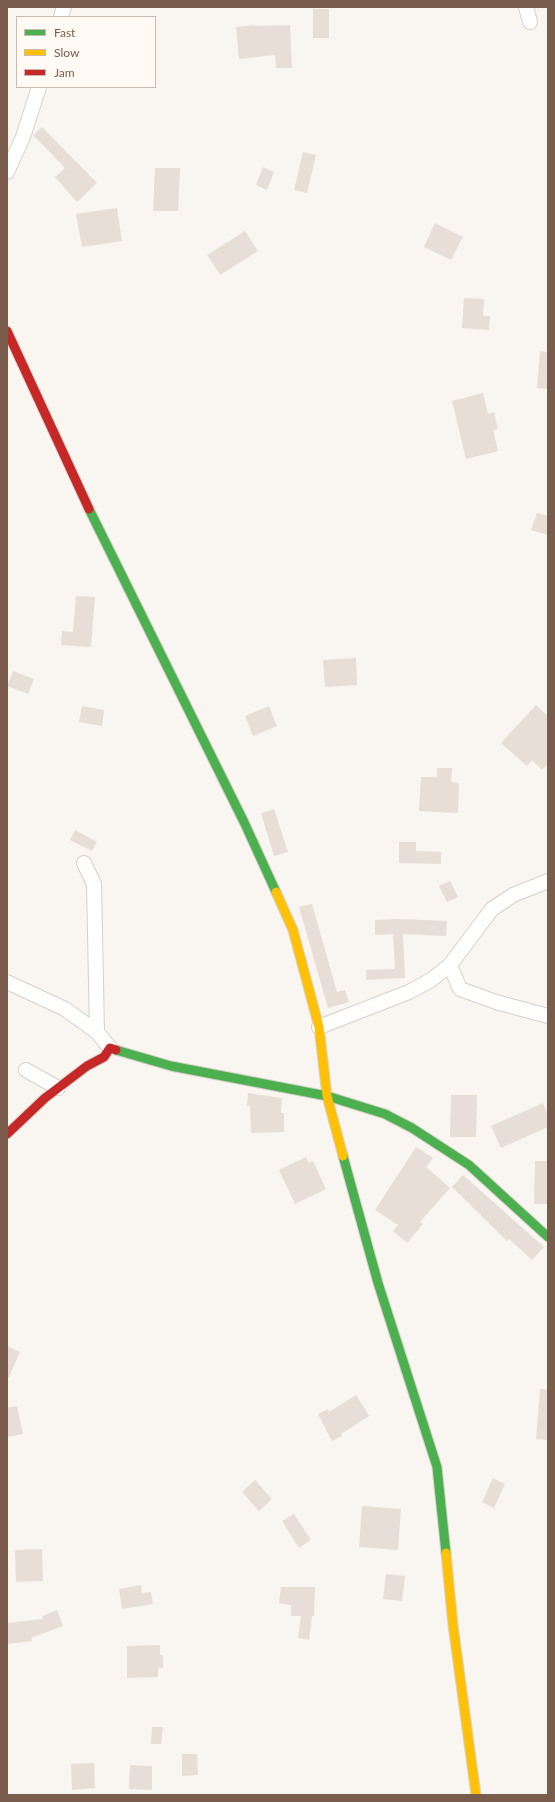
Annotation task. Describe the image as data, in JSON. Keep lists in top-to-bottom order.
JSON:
{
  "legend": ["Fast", "Slow", "Jam"]
}
